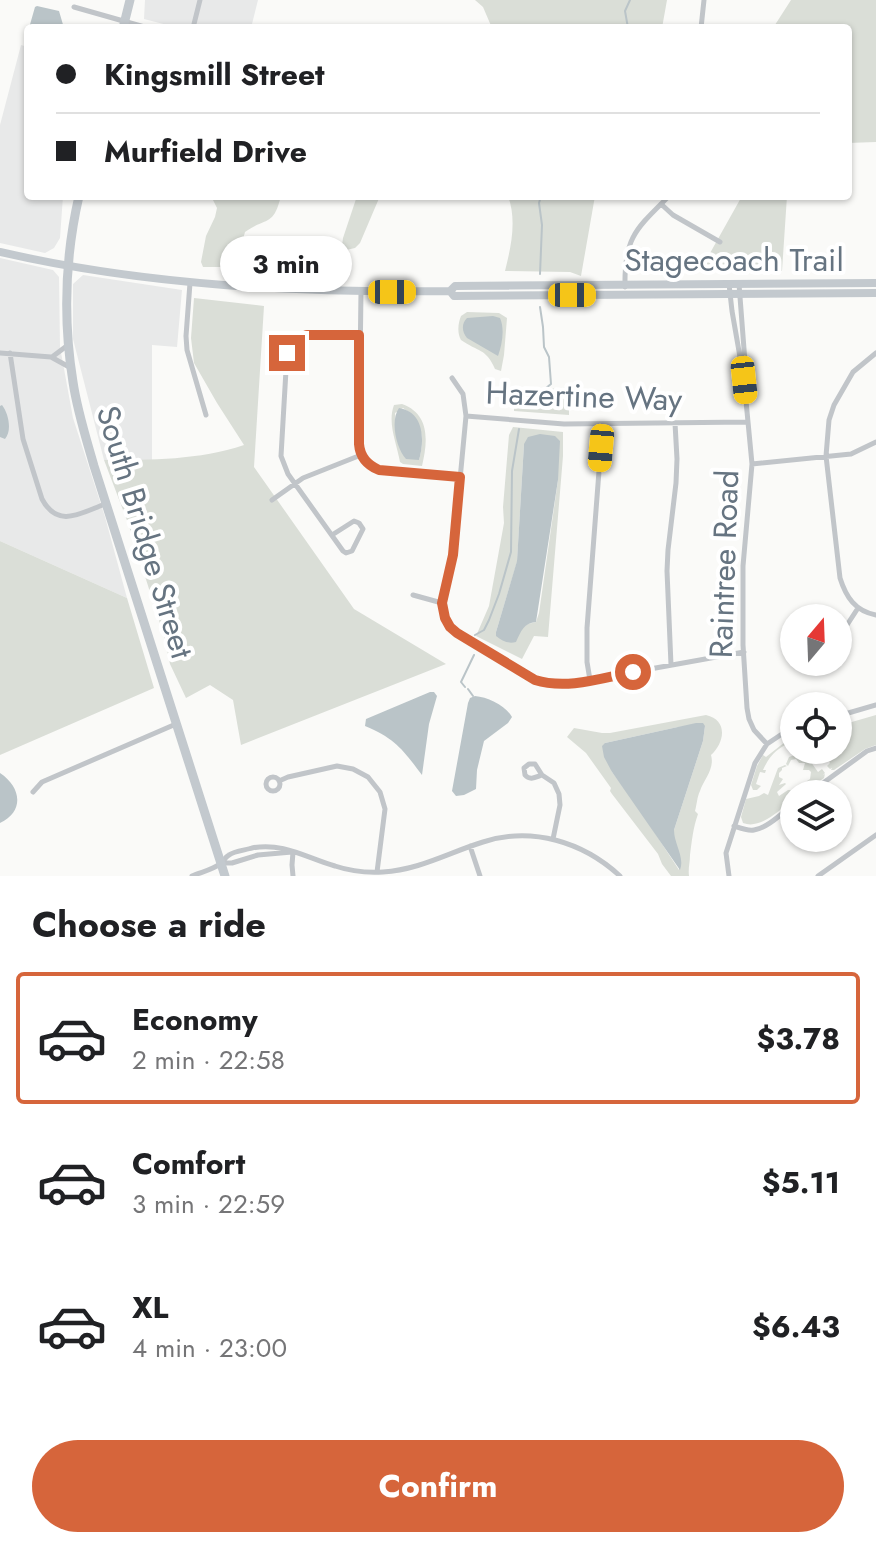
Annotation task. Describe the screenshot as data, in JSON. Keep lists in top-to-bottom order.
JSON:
{
  "streets": {
    "highway": ["South Bridge Street"],
    "main road": ["Stagecoach Trail"],
    "street": ["Hazertine Way", "Raintree Road"]
  },
  "crossings": [
    ["Stagecoach Trail", "South Bridge Street"],
    ["Stagecoach Trail", "Raintree Road"],
    ["Hazertine Way", "Raintree Road"]
  ],
  "north": "top",
  "page": {
    "banner": ["Kingsmill Street", "Murfield Drive"],
    "bubble": "3 min",
    "heading": "Choose a ride",
    "list": [
      {
        "name": "Economy",
        "note": "2 min · 22:58",
        "value": "$3.78"
      },
      {
        "name": "Comfort",
        "note": "3 min · 22:59",
        "value": "$5.11"
      },
      {
        "name": "XL",
        "note": "4 min · 23:00",
        "value": "$6.43"
      }
    ],
    "buttons": "Confirm"
  }
}
